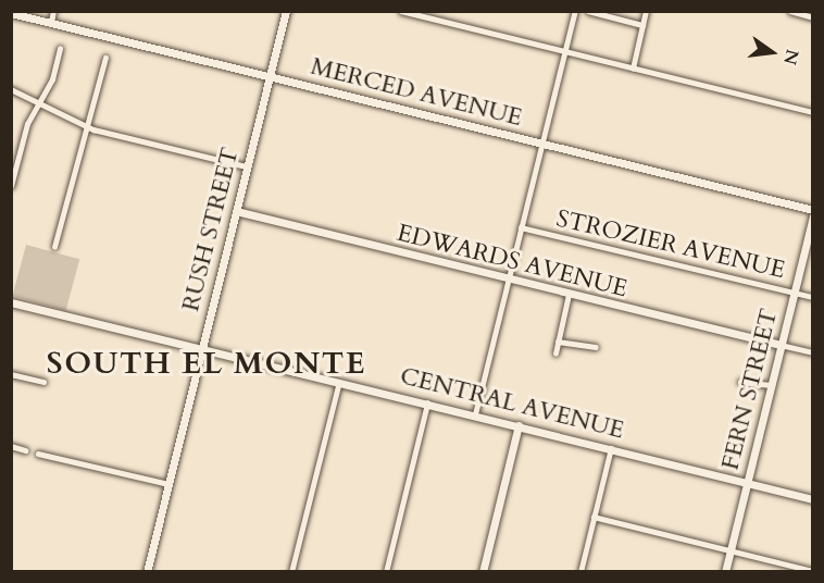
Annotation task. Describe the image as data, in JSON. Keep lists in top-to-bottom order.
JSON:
{
  "streets": {
    "street": [
      "MERCED AVENUE",
      "RUSH STREET",
      "STROZIER AVENUE",
      "EDWARDS AVENUE",
      "FERN STREET",
      "CENTRAL AVENUE"
    ]
  },
  "crossings": [
    ["MERCED AVENUE", "RUSH STREET"],
    ["RUSH STREET", "EDWARDS AVENUE"],
    ["RUSH STREET", "CENTRAL AVENUE"],
    ["STROZIER AVENUE", "FERN STREET"],
    ["EDWARDS AVENUE", "FERN STREET"],
    ["FERN STREET", "CENTRAL AVENUE"]
  ],
  "districts": ["SOUTH EL MONTE"],
  "north": "right"
}
